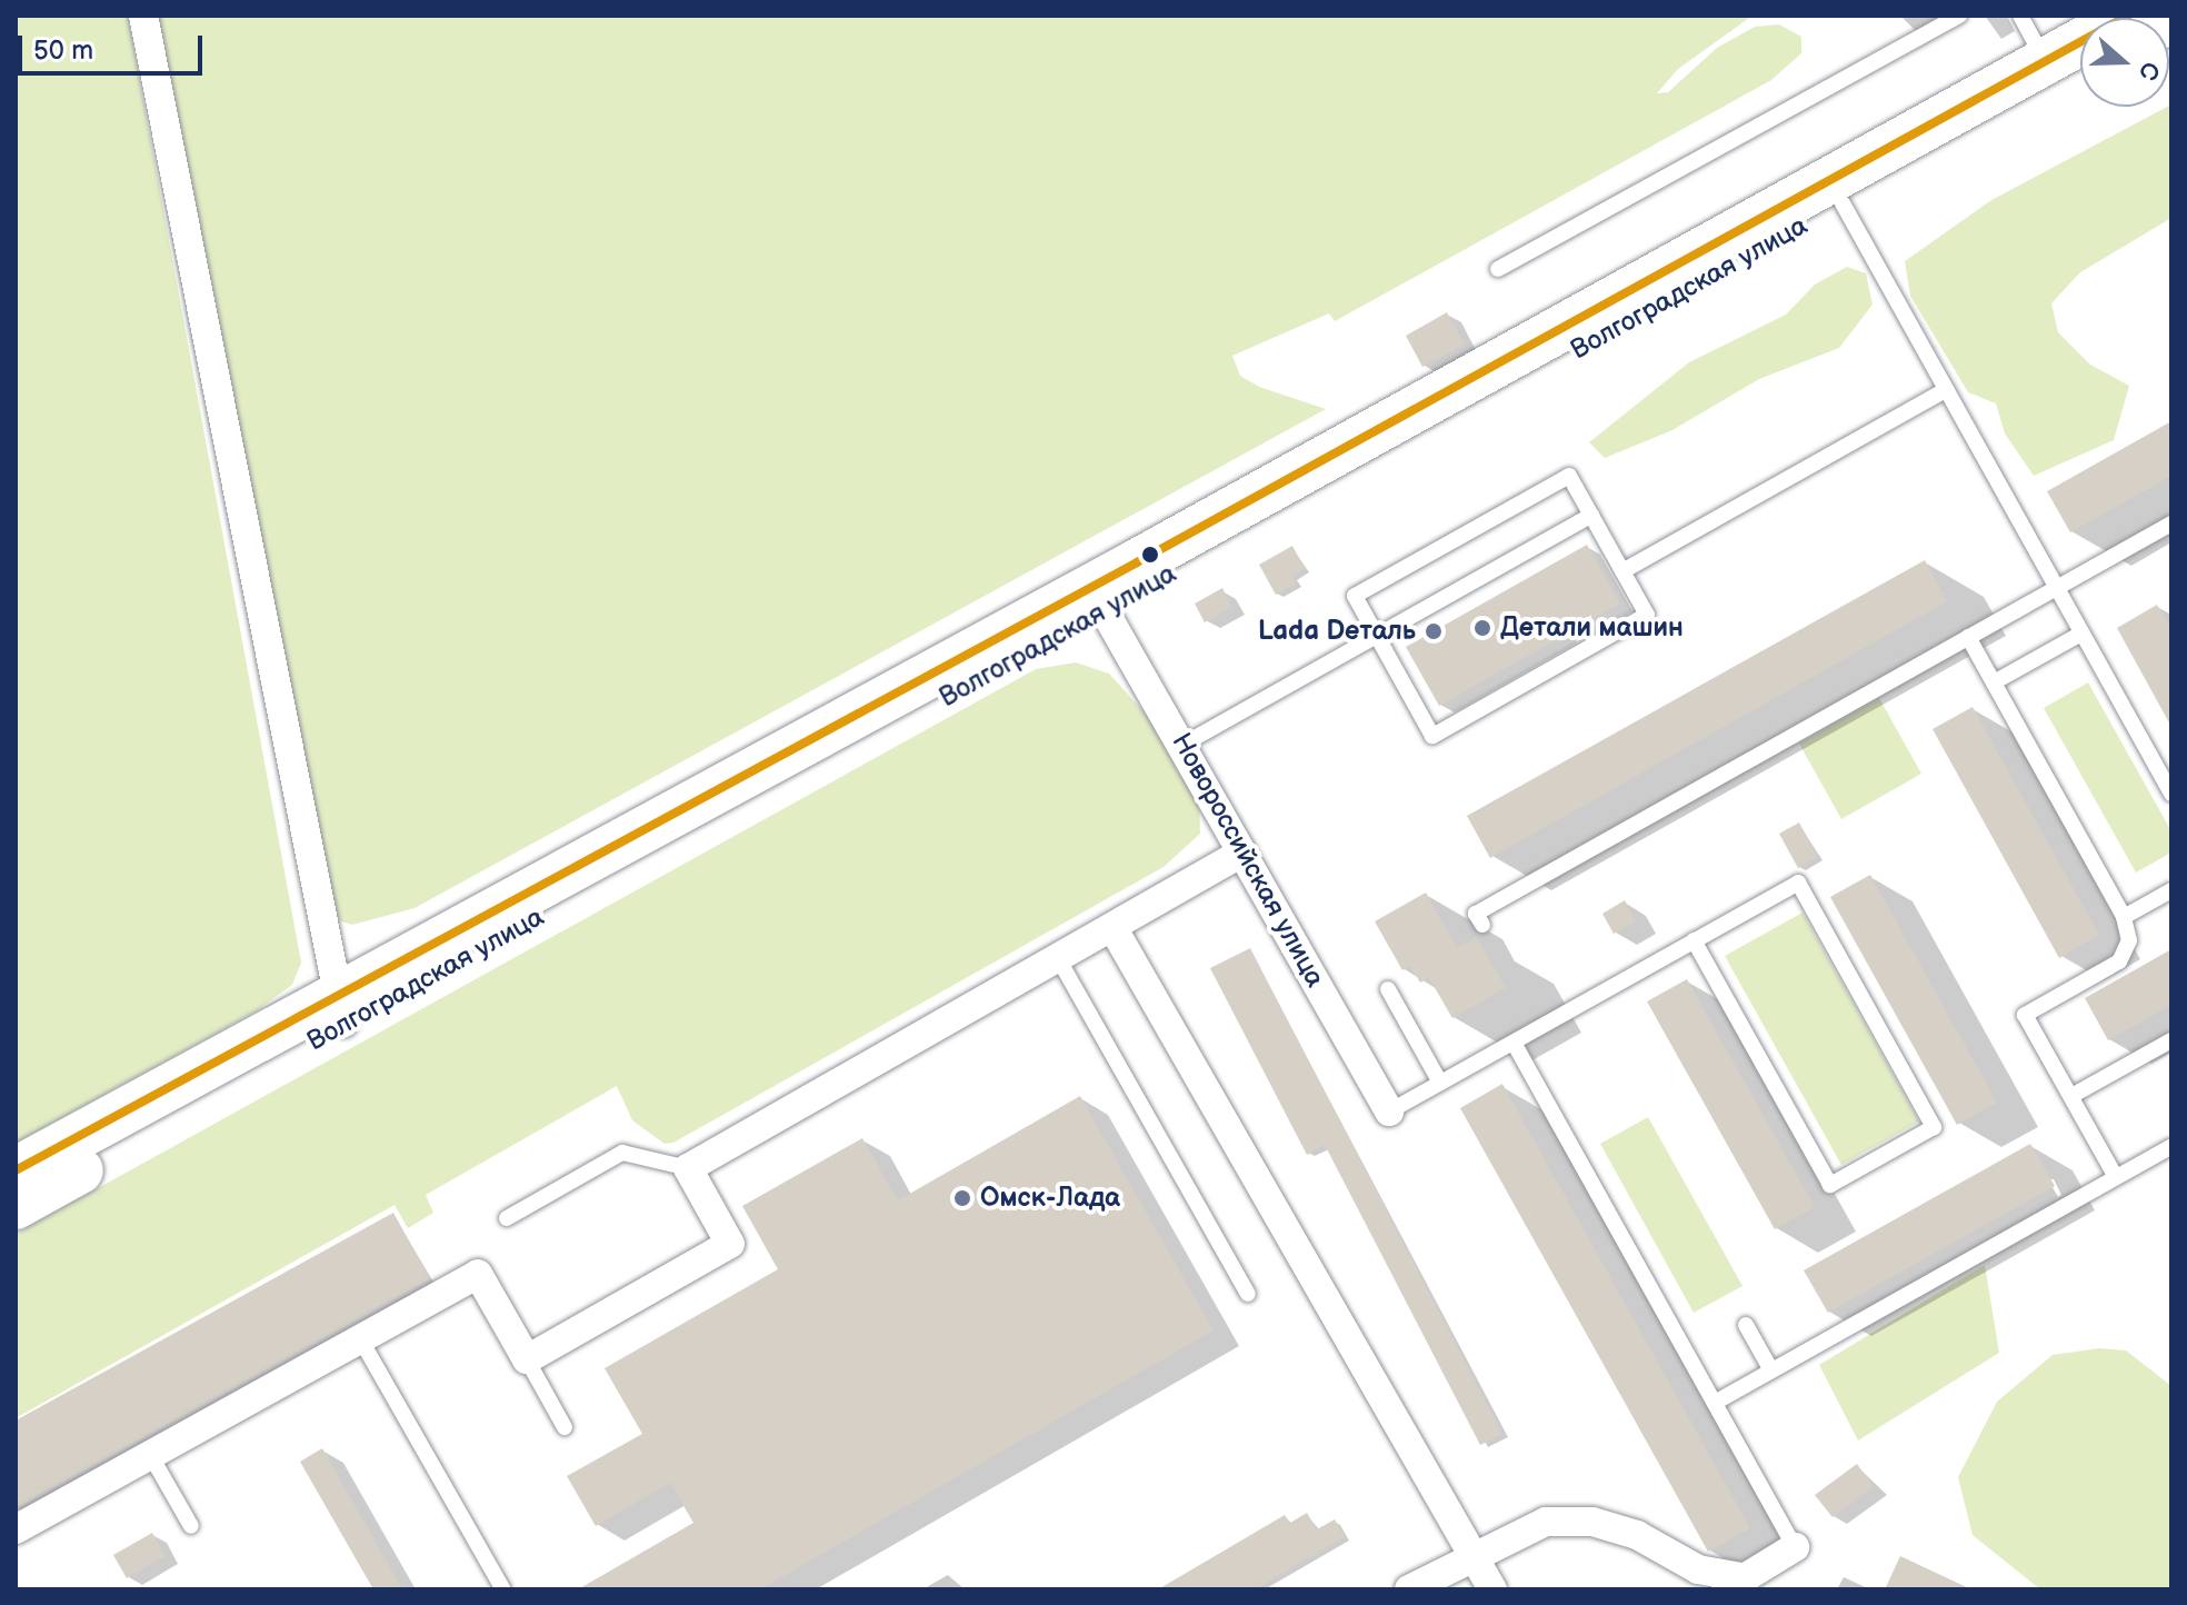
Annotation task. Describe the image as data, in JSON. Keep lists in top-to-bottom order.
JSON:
{
  "streets": {
    "main road": ["Волгоградская улица"],
    "street": ["Новороссийская улица"]
  },
  "crossings": [
    ["Волгоградская улица", "Новороссийская улица"]
  ],
  "places": ["Детали машин", "Lada Dеталь", "Омск-Лада"],
  "scale_bar": "50 m",
  "north": "right"
}
